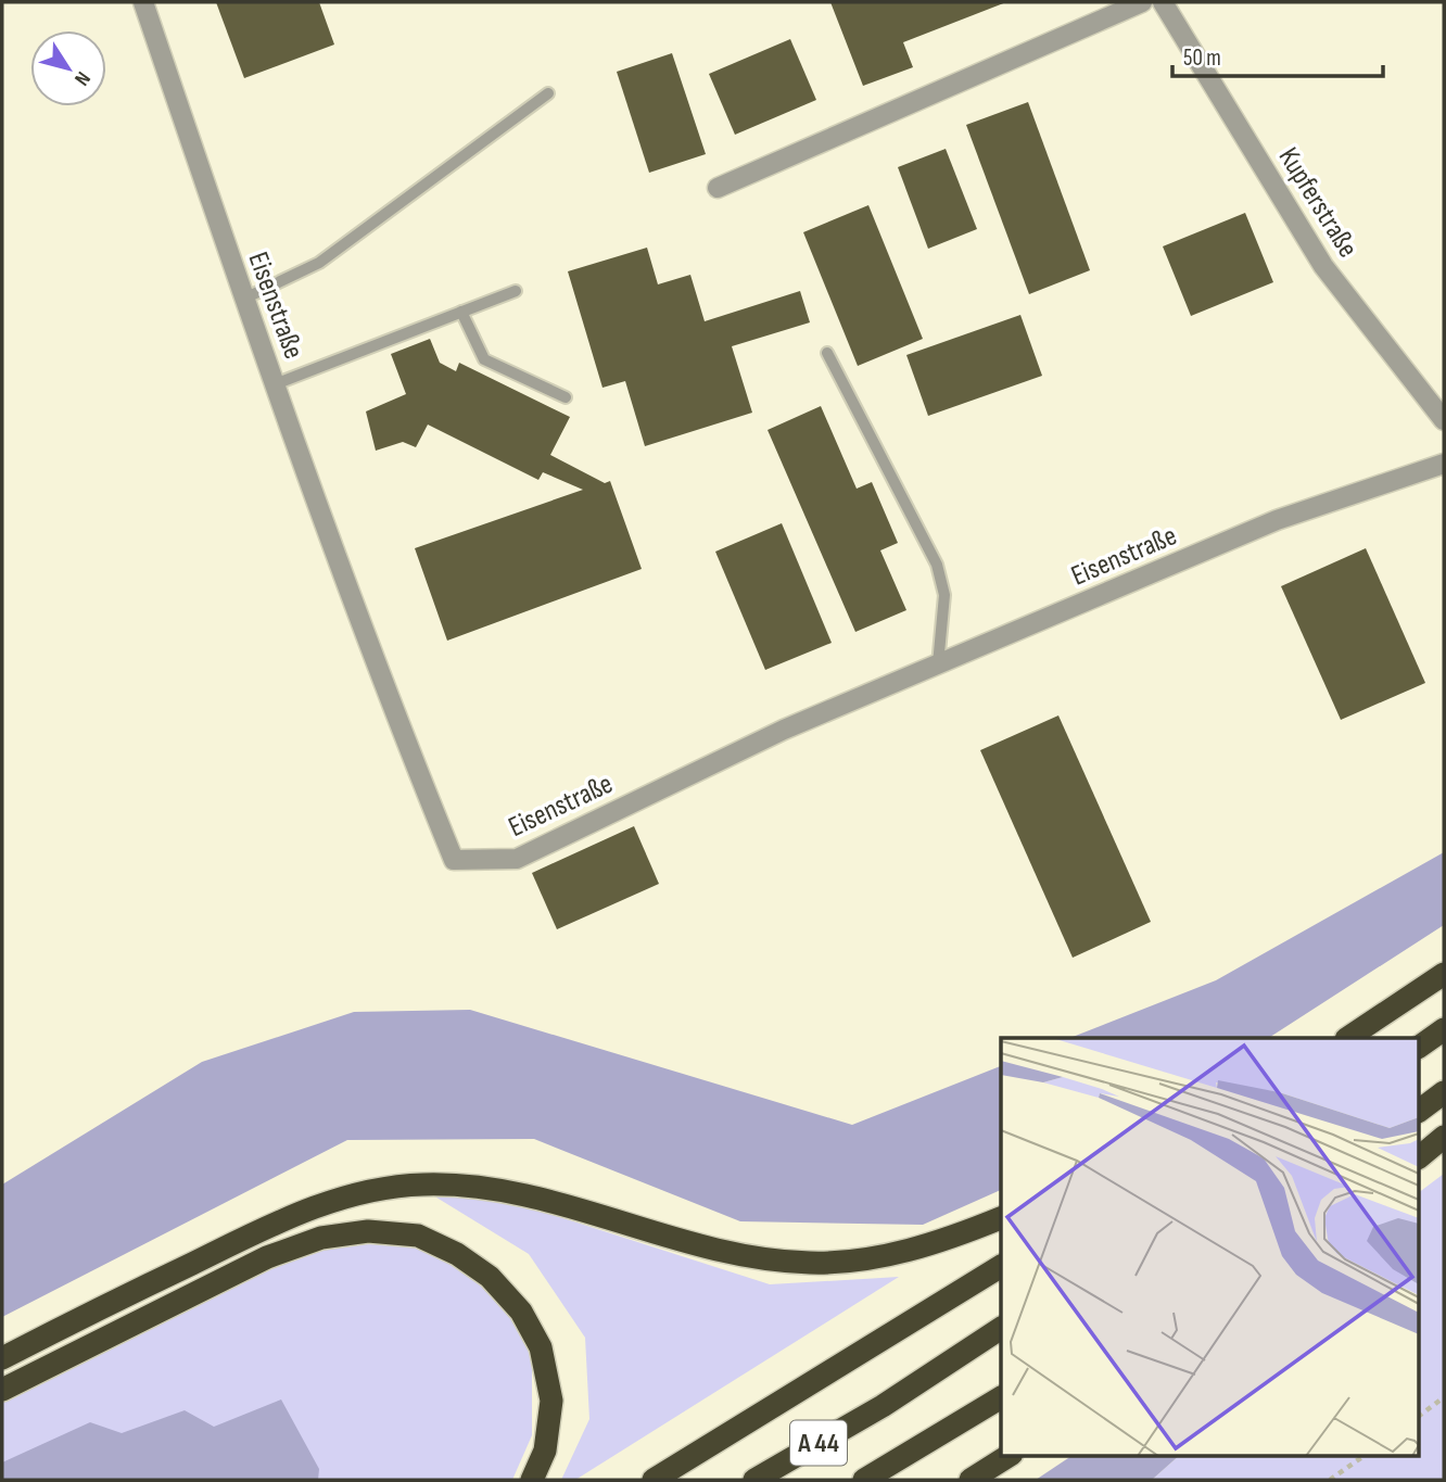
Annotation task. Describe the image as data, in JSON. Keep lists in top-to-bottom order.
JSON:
{
  "streets": {
    "highway": ["A 44"],
    "street": ["Kupferstraße", "Eisenstraße"]
  },
  "scale_bar": "50 m",
  "north": "bottom right"
}
